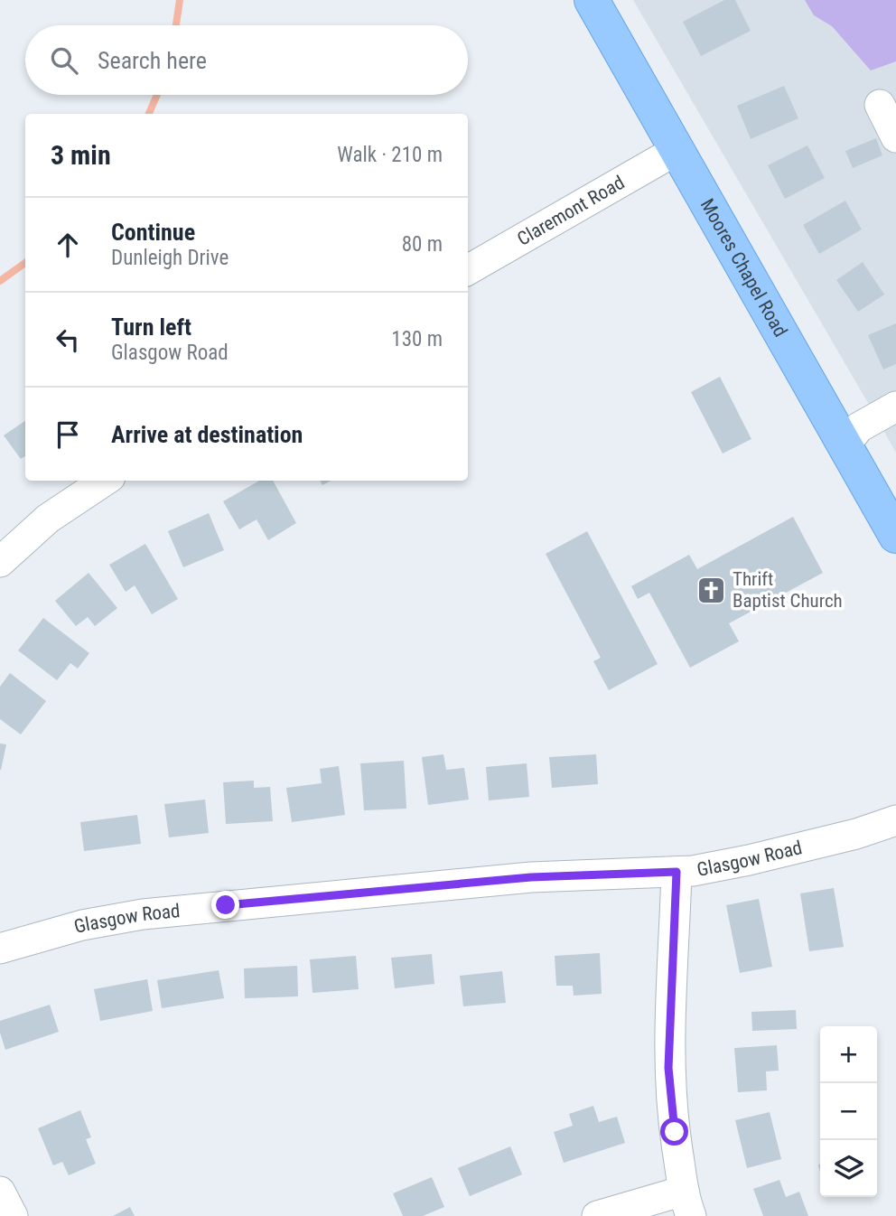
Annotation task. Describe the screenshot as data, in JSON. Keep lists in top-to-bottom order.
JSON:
{
  "streets": {
    "main road": ["Moores Chapel Road"],
    "street": ["Claremont Road", "Glasgow Road"]
  },
  "crossings": [
    ["Claremont Road", "Moores Chapel Road"]
  ],
  "places": {
    "church": ["Thrift Baptist Church"]
  },
  "page": {
    "search": "Search here",
    "heading": ["3 min", "Walk · 210 m"],
    "list": [
      ["Continue", "Dunleigh Drive", "80 m"],
      ["Turn left", "Glasgow Road", "130 m"],
      "Arrive at destination"
    ],
    "map_buttons": ["+", "−"]
  }
}
